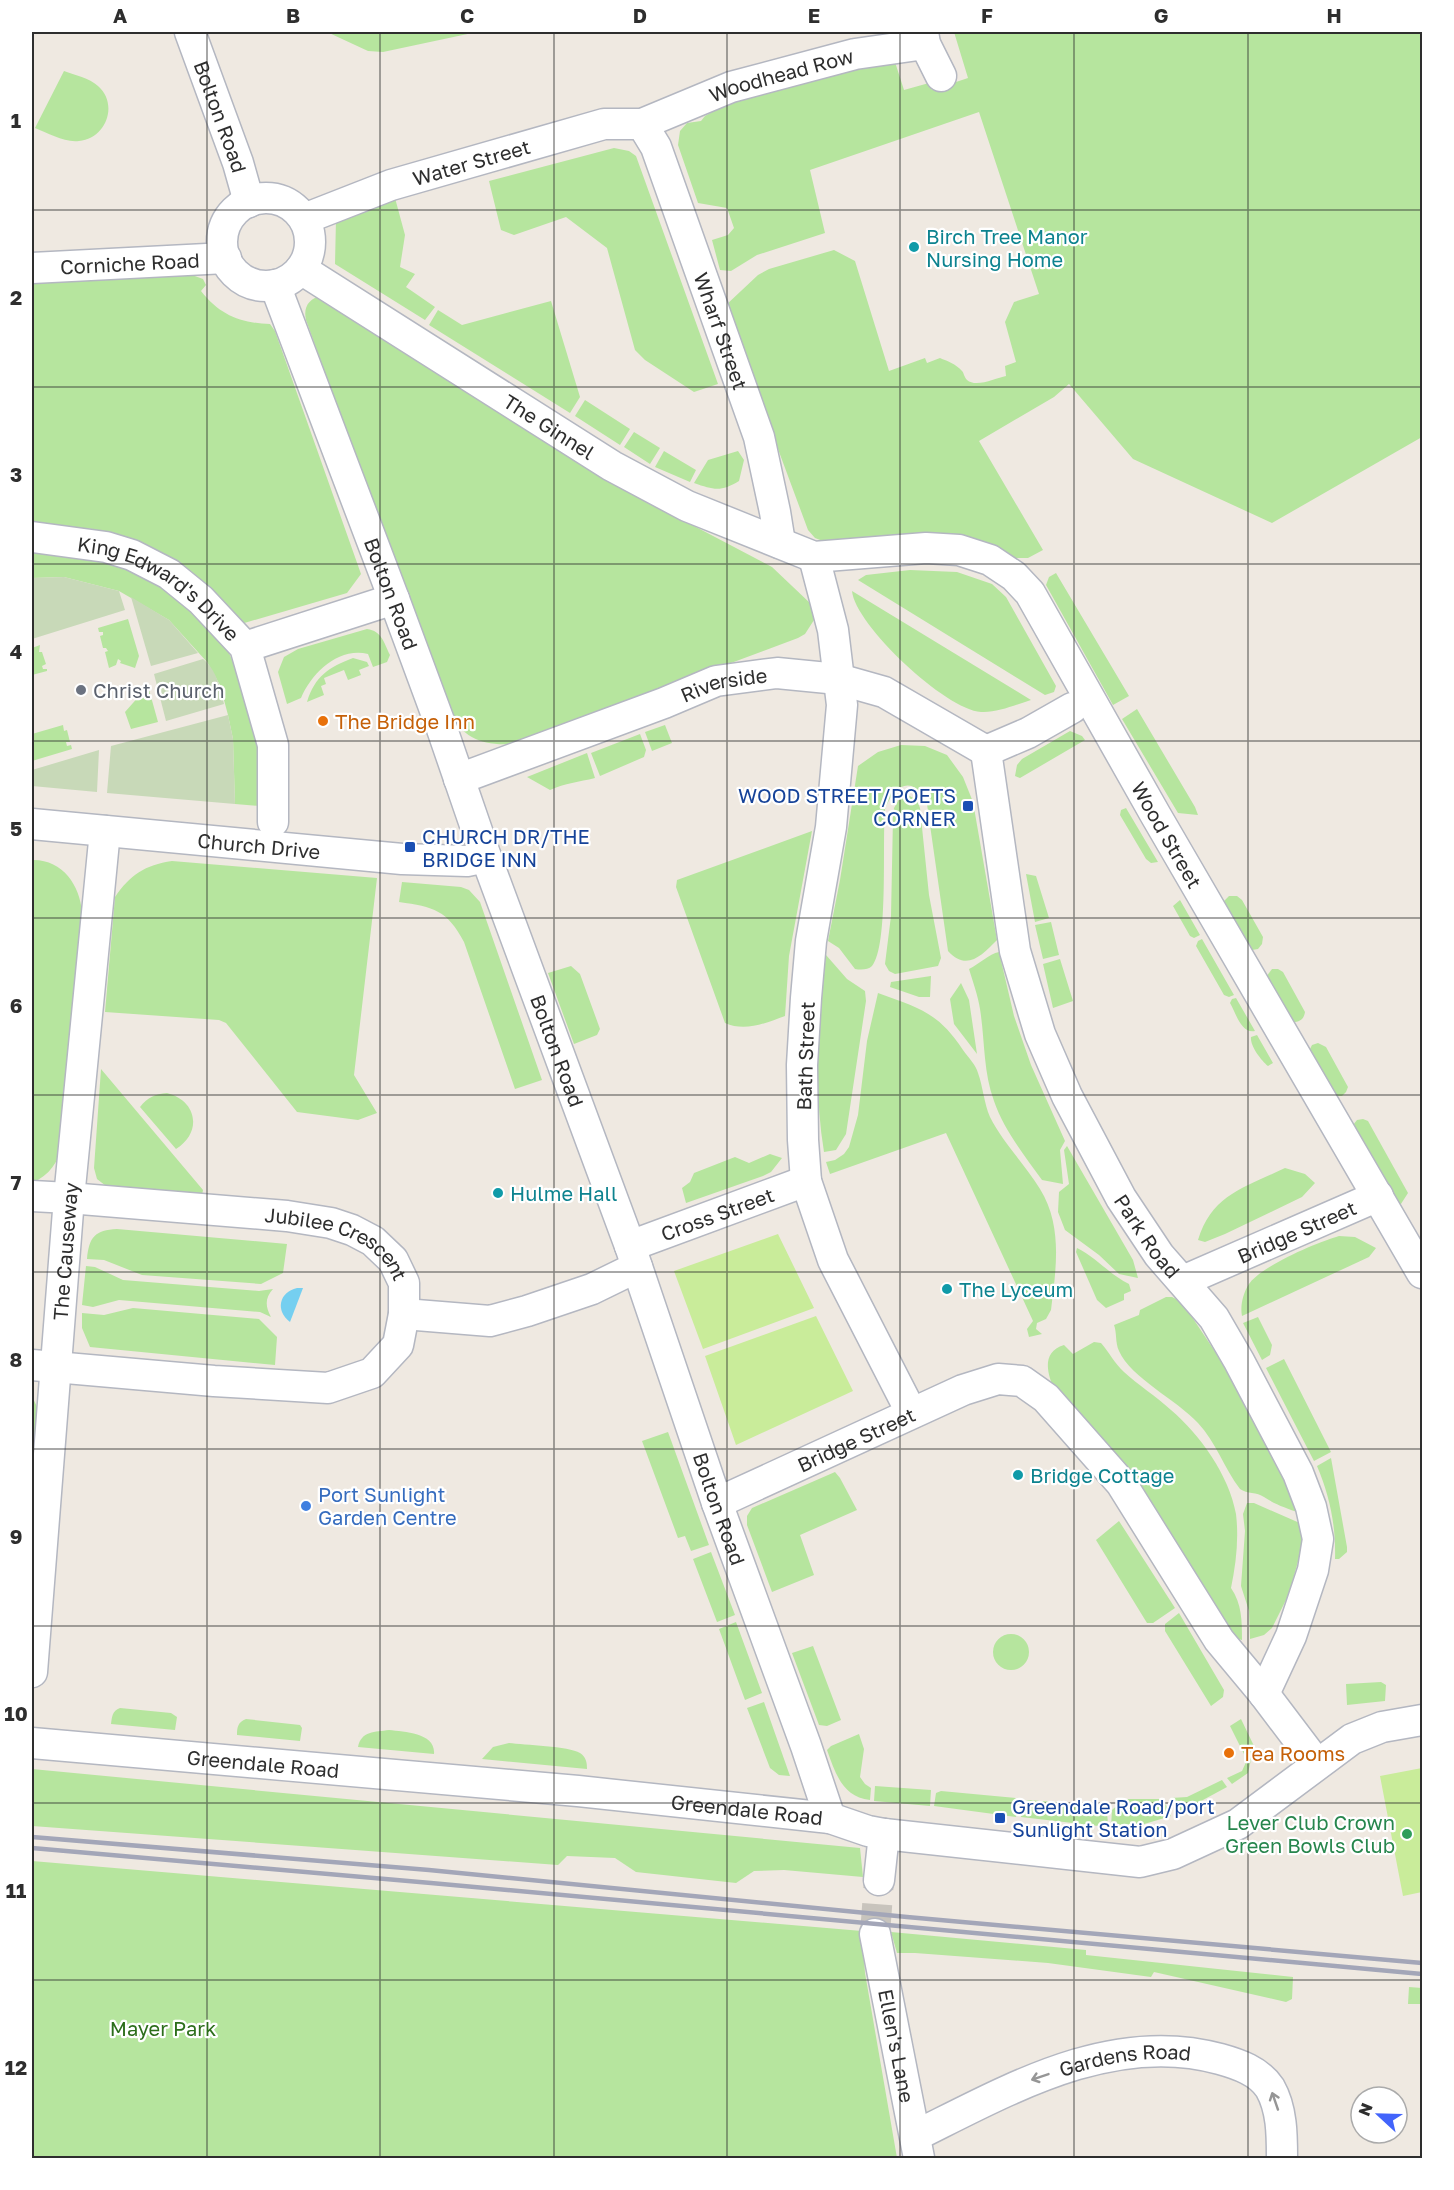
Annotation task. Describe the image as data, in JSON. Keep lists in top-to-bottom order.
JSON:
{
  "streets": {
    "street": [
      "Woodhead Row",
      "Bolton Road",
      "Water Street",
      "Corniche Road",
      "Wharf Street",
      "The Ginnel",
      "King Edward's Drive",
      "Riverside",
      "Wood Street",
      "Church Drive",
      "Bath Street",
      "Cross Street",
      "Bridge Street",
      "Park Road",
      "The Causeway",
      "Jubilee Crescent",
      "Greendale Road",
      "Ellen's Lane",
      "Gardens Road"
    ]
  },
  "crossings": [
    ["Woodhead Row", "Water Street"],
    ["Woodhead Row", "Wharf Street"],
    ["Bolton Road", "Water Street"],
    ["Bolton Road", "Corniche Road"],
    ["Bolton Road", "The Ginnel"],
    ["Bolton Road", "Riverside"],
    ["Bolton Road", "Church Drive"],
    ["Bolton Road", "Cross Street"],
    ["Bolton Road", "Bridge Street"],
    ["Bolton Road", "Greendale Road"],
    ["Water Street", "Corniche Road"],
    ["Water Street", "Wharf Street"],
    ["Water Street", "The Ginnel"],
    ["Corniche Road", "The Ginnel"],
    ["Wharf Street", "The Ginnel"],
    ["The Ginnel", "Wood Street"],
    ["Riverside", "Bath Street"],
    ["Riverside", "Park Road"],
    ["Wood Street", "Bridge Street"],
    ["Church Drive", "The Causeway"],
    ["Bath Street", "Cross Street"],
    ["Bath Street", "Bridge Street"],
    ["Cross Street", "Jubilee Crescent"],
    ["Bridge Street", "Park Road"],
    ["The Causeway", "Jubilee Crescent"],
    ["Ellen's Lane", "Gardens Road"]
  ],
  "parks": ["Mayer Park"],
  "places": {
    "other": [
      "Birch Tree Manor Nursing Home",
      "Christ Church",
      "The Bridge Inn",
      "Hulme Hall",
      "The Lyceum",
      "Bridge Cottage",
      "Port Sunlight Garden Centre",
      "Tea Rooms",
      "Lever Club Crown Green Bowls Club"
    ],
    "transit": ["WOOD STREET/POETS CORNER", "CHURCH DR/THE BRIDGE INN", "Greendale Road/port Sunlight Station"]
  },
  "north": "left",
  "grid": {
    "columns": [
      "A",
      "B",
      "C",
      "D",
      "E",
      "F",
      "G",
      "H"
    ],
    "rows": [
      "1",
      "2",
      "3",
      "4",
      "5",
      "6",
      "7",
      "8",
      "9",
      "10",
      "11",
      "12"
    ]
  }
}
